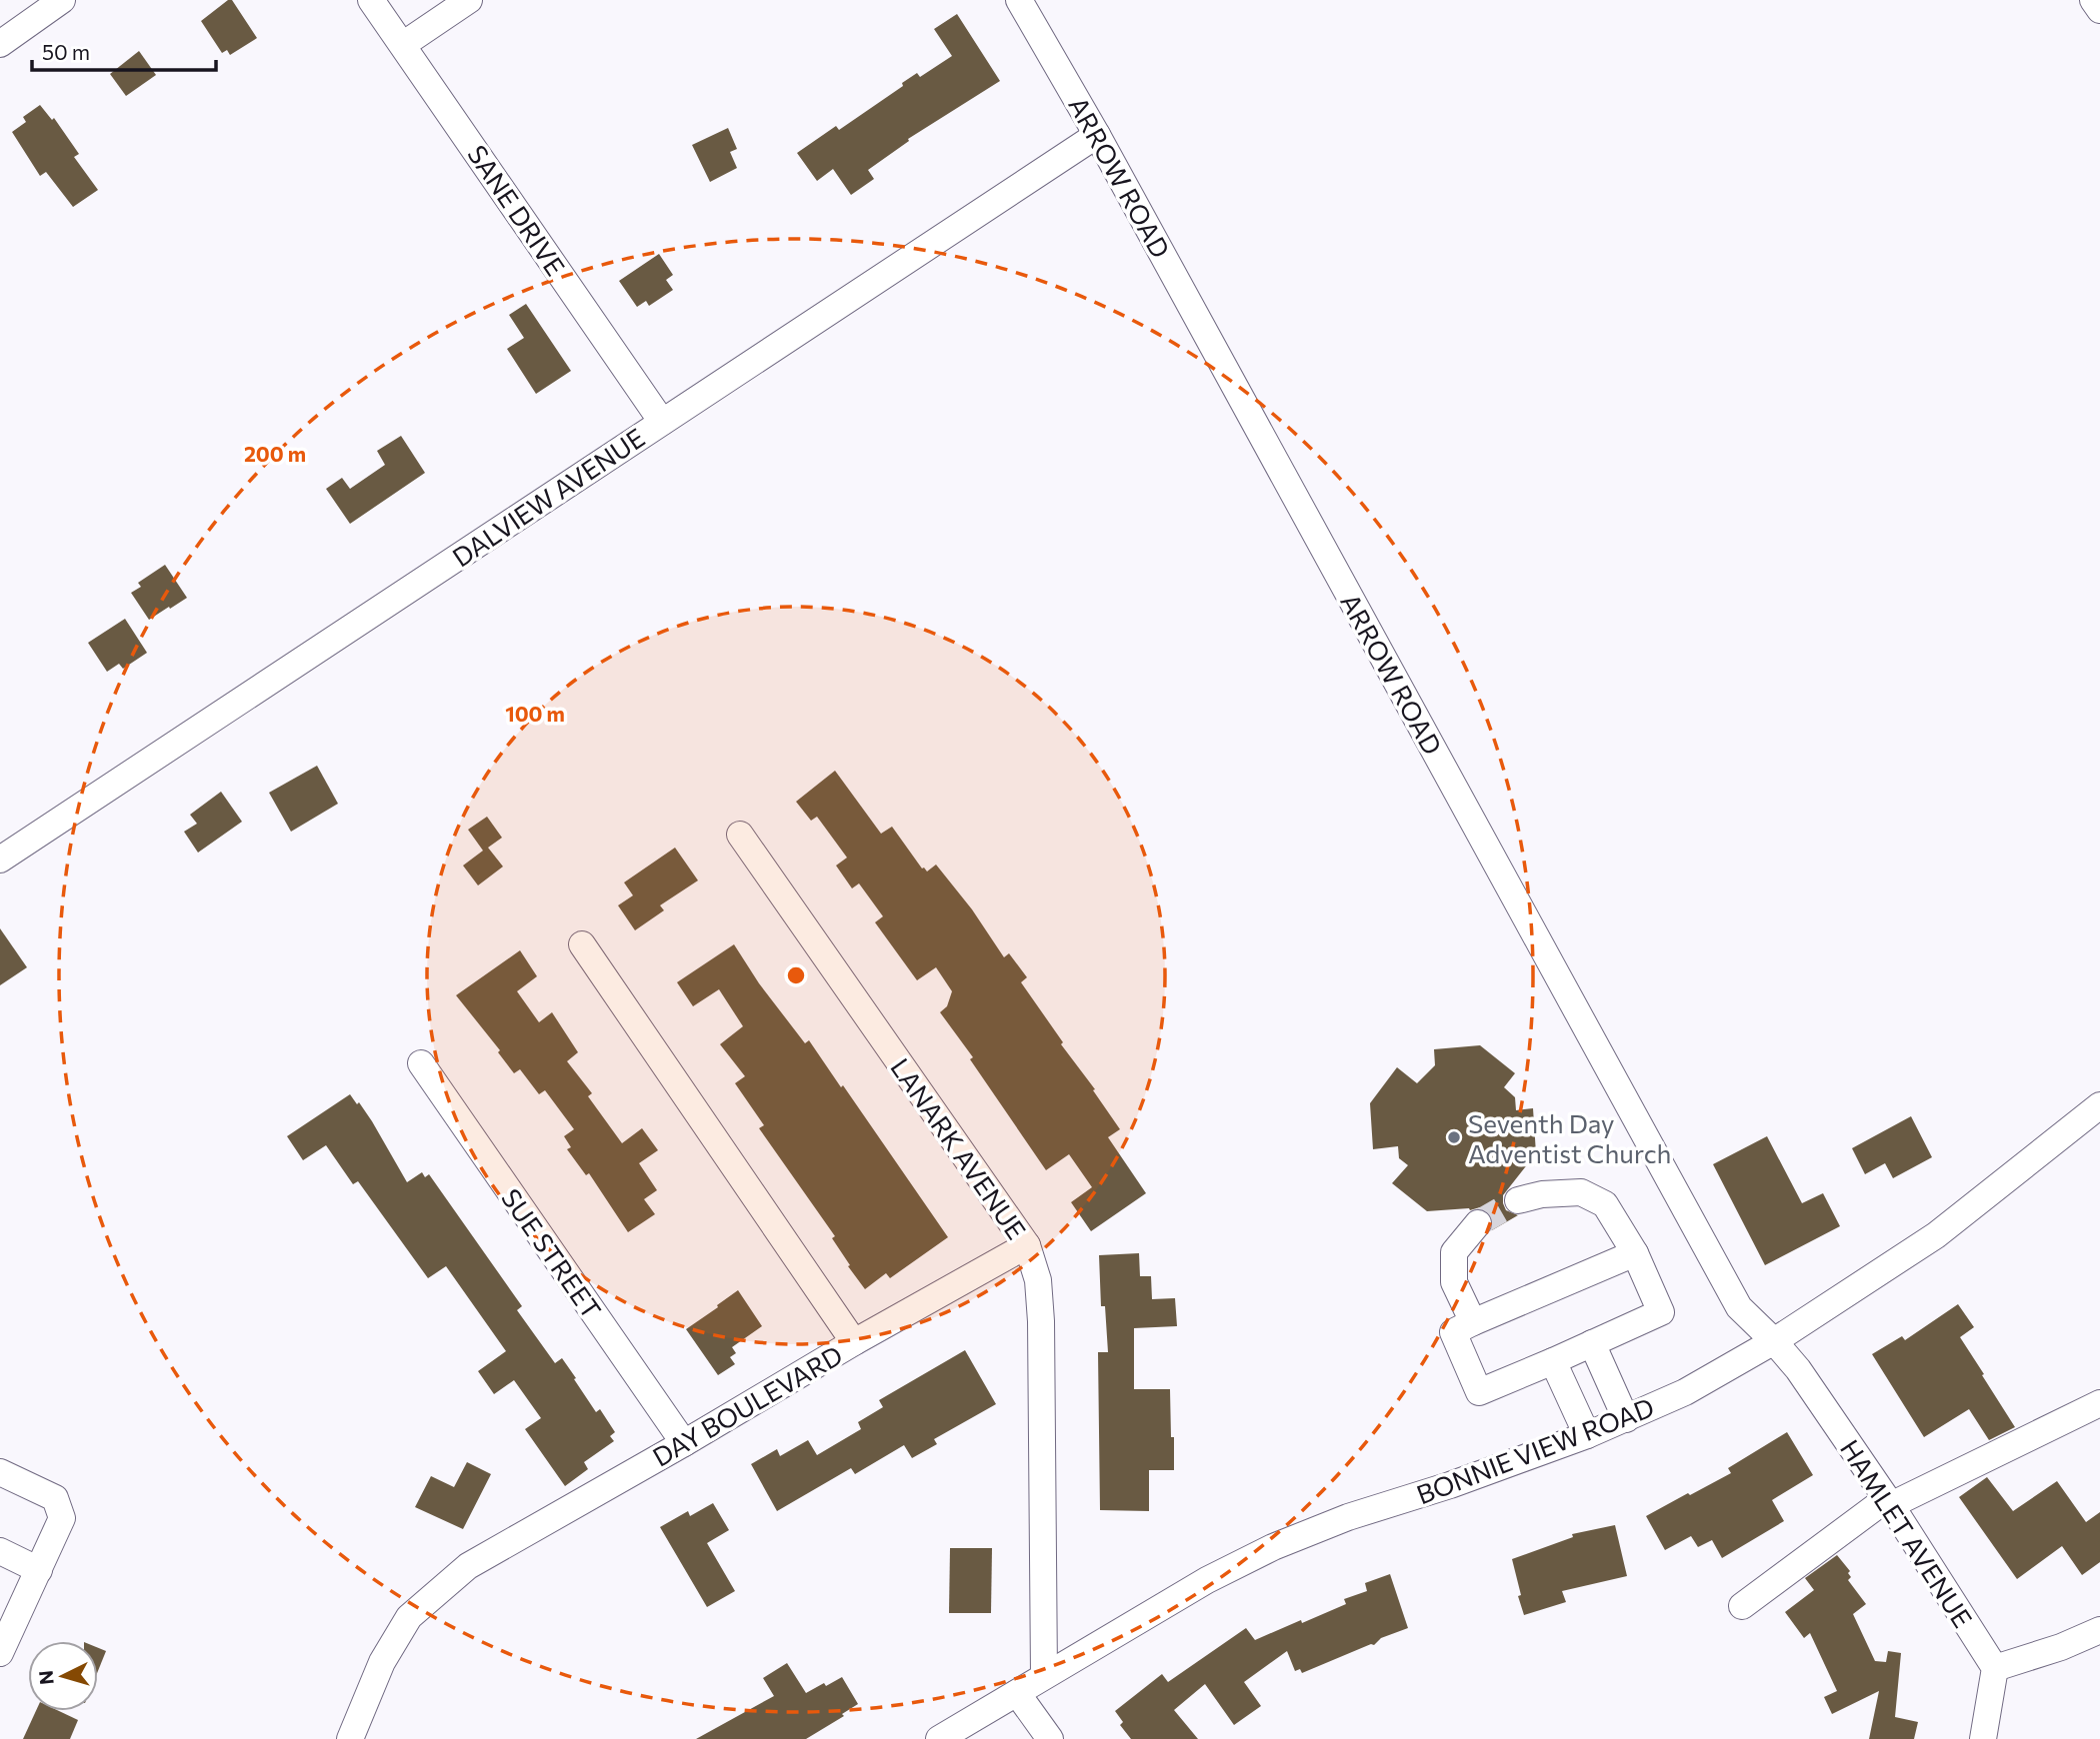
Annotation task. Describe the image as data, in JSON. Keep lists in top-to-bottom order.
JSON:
{
  "streets": {
    "street": [
      "ARROW ROAD",
      "SANE DRIVE",
      "DALVIEW AVENUE",
      "LANARK AVENUE",
      "SUE STREET",
      "DAY BOULEVARD",
      "BONNIE VIEW ROAD",
      "HAMLET AVENUE"
    ]
  },
  "crossings": [
    ["ARROW ROAD", "DALVIEW AVENUE"],
    ["ARROW ROAD", "BONNIE VIEW ROAD"],
    ["ARROW ROAD", "HAMLET AVENUE"],
    ["SANE DRIVE", "DALVIEW AVENUE"],
    ["LANARK AVENUE", "DAY BOULEVARD"],
    ["LANARK AVENUE", "BONNIE VIEW ROAD"],
    ["SUE STREET", "DAY BOULEVARD"],
    ["BONNIE VIEW ROAD", "HAMLET AVENUE"]
  ],
  "places": ["Seventh Day Adventist Church"],
  "scale_bar": "50 m",
  "north": "left",
  "rings": ["200 m", "100 m"]
}
